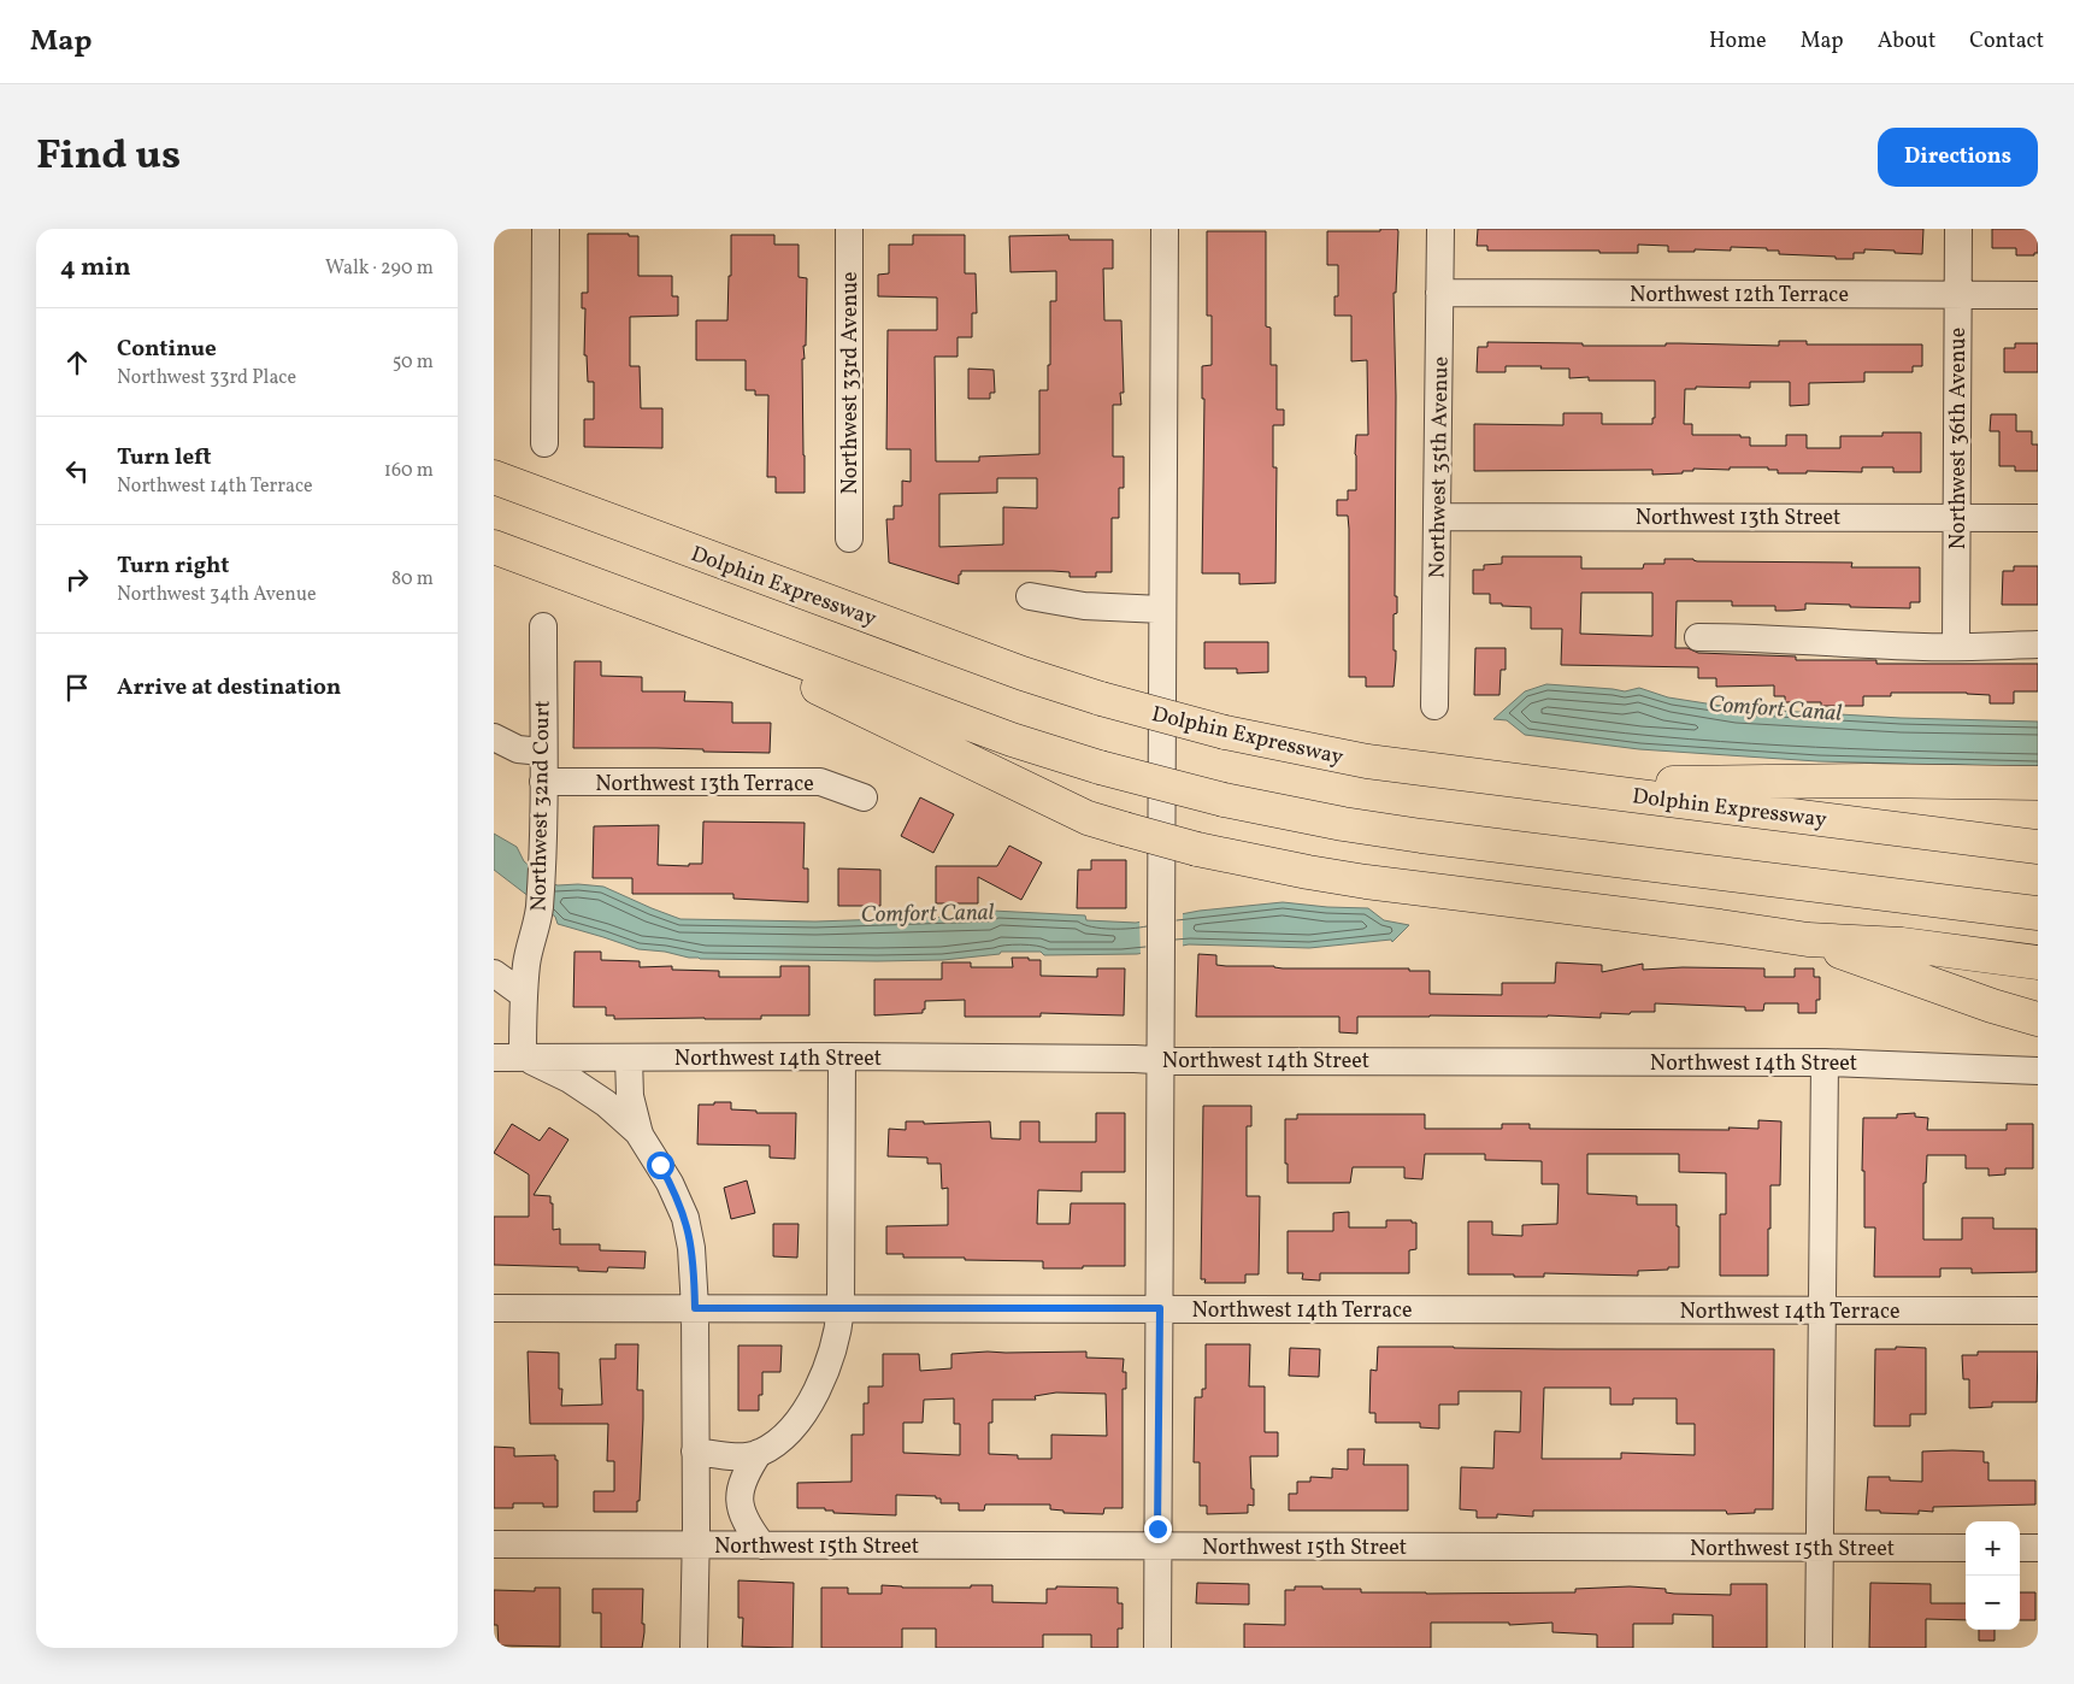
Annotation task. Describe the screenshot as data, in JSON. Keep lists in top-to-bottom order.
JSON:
{
  "streets": {
    "highway": ["Dolphin Expressway"],
    "street": [
      "Northwest 12th Terrace",
      "Northwest 33rd Avenue",
      "Northwest 36th Avenue",
      "Northwest 35th Avenue",
      "Northwest 13th Street",
      "Northwest 13th Terrace",
      "Northwest 32nd Court",
      "Northwest 14th Street",
      "Northwest 14th Terrace",
      "Northwest 15th Street"
    ]
  },
  "crossings": [
    ["Northwest 12th Terrace", "Northwest 36th Avenue"],
    ["Northwest 12th Terrace", "Northwest 35th Avenue"],
    ["Northwest 36th Avenue", "Northwest 13th Street"],
    ["Northwest 35th Avenue", "Northwest 13th Street"],
    ["Northwest 13th Terrace", "Northwest 32nd Court"],
    ["Northwest 32nd Court", "Northwest 14th Street"]
  ],
  "water": ["Comfort Canal"],
  "page": {
    "header": "Map",
    "nav": [
      "Home",
      "Map",
      "About",
      "Contact"
    ],
    "title": "Find us",
    "buttons": "Directions",
    "heading": ["4 min", "Walk · 290 m"],
    "list": [
      ["Continue", "Northwest 33rd Place", "50 m"],
      ["Turn left", "Northwest 14th Terrace", "160 m"],
      ["Turn right", "Northwest 34th Avenue", "80 m"],
      "Arrive at destination"
    ],
    "map_buttons": ["+", "−"]
  }
}
